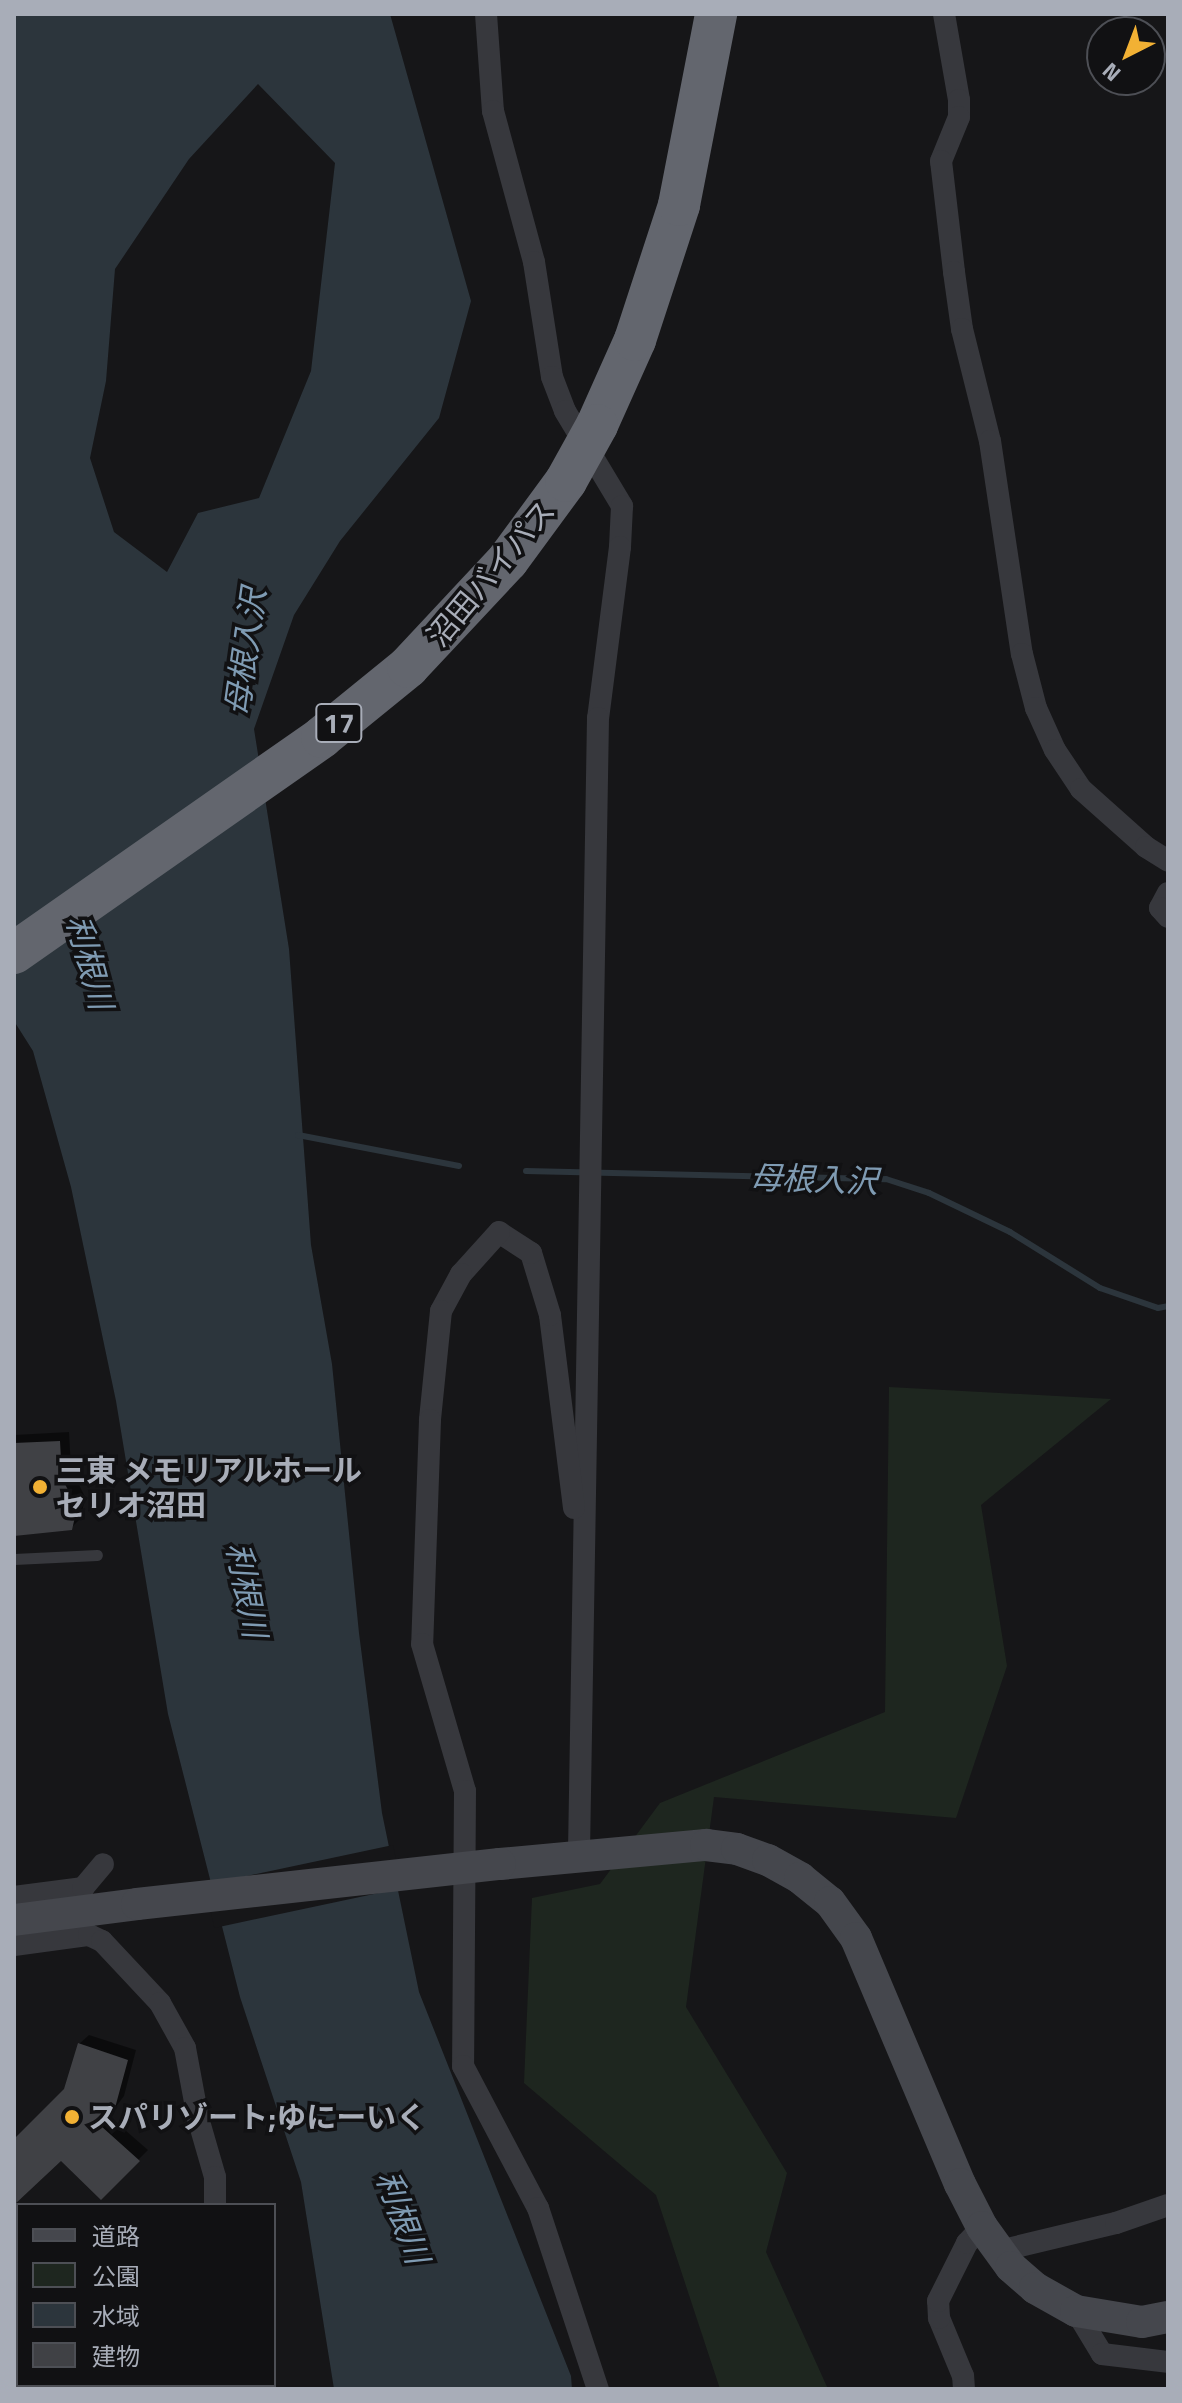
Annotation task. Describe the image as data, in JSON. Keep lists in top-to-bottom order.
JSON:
{
  "streets": {
    "highway": ["沼田バイパス", "17"]
  },
  "water": ["母根入沢", "利根川"],
  "places": ["三東 メモリアルホール セリオ沼田", "スパリゾート;ゆにーいく"],
  "legend": [
    "道路",
    "公園",
    "水域",
    "建物"
  ],
  "north": "bottom left"
}
